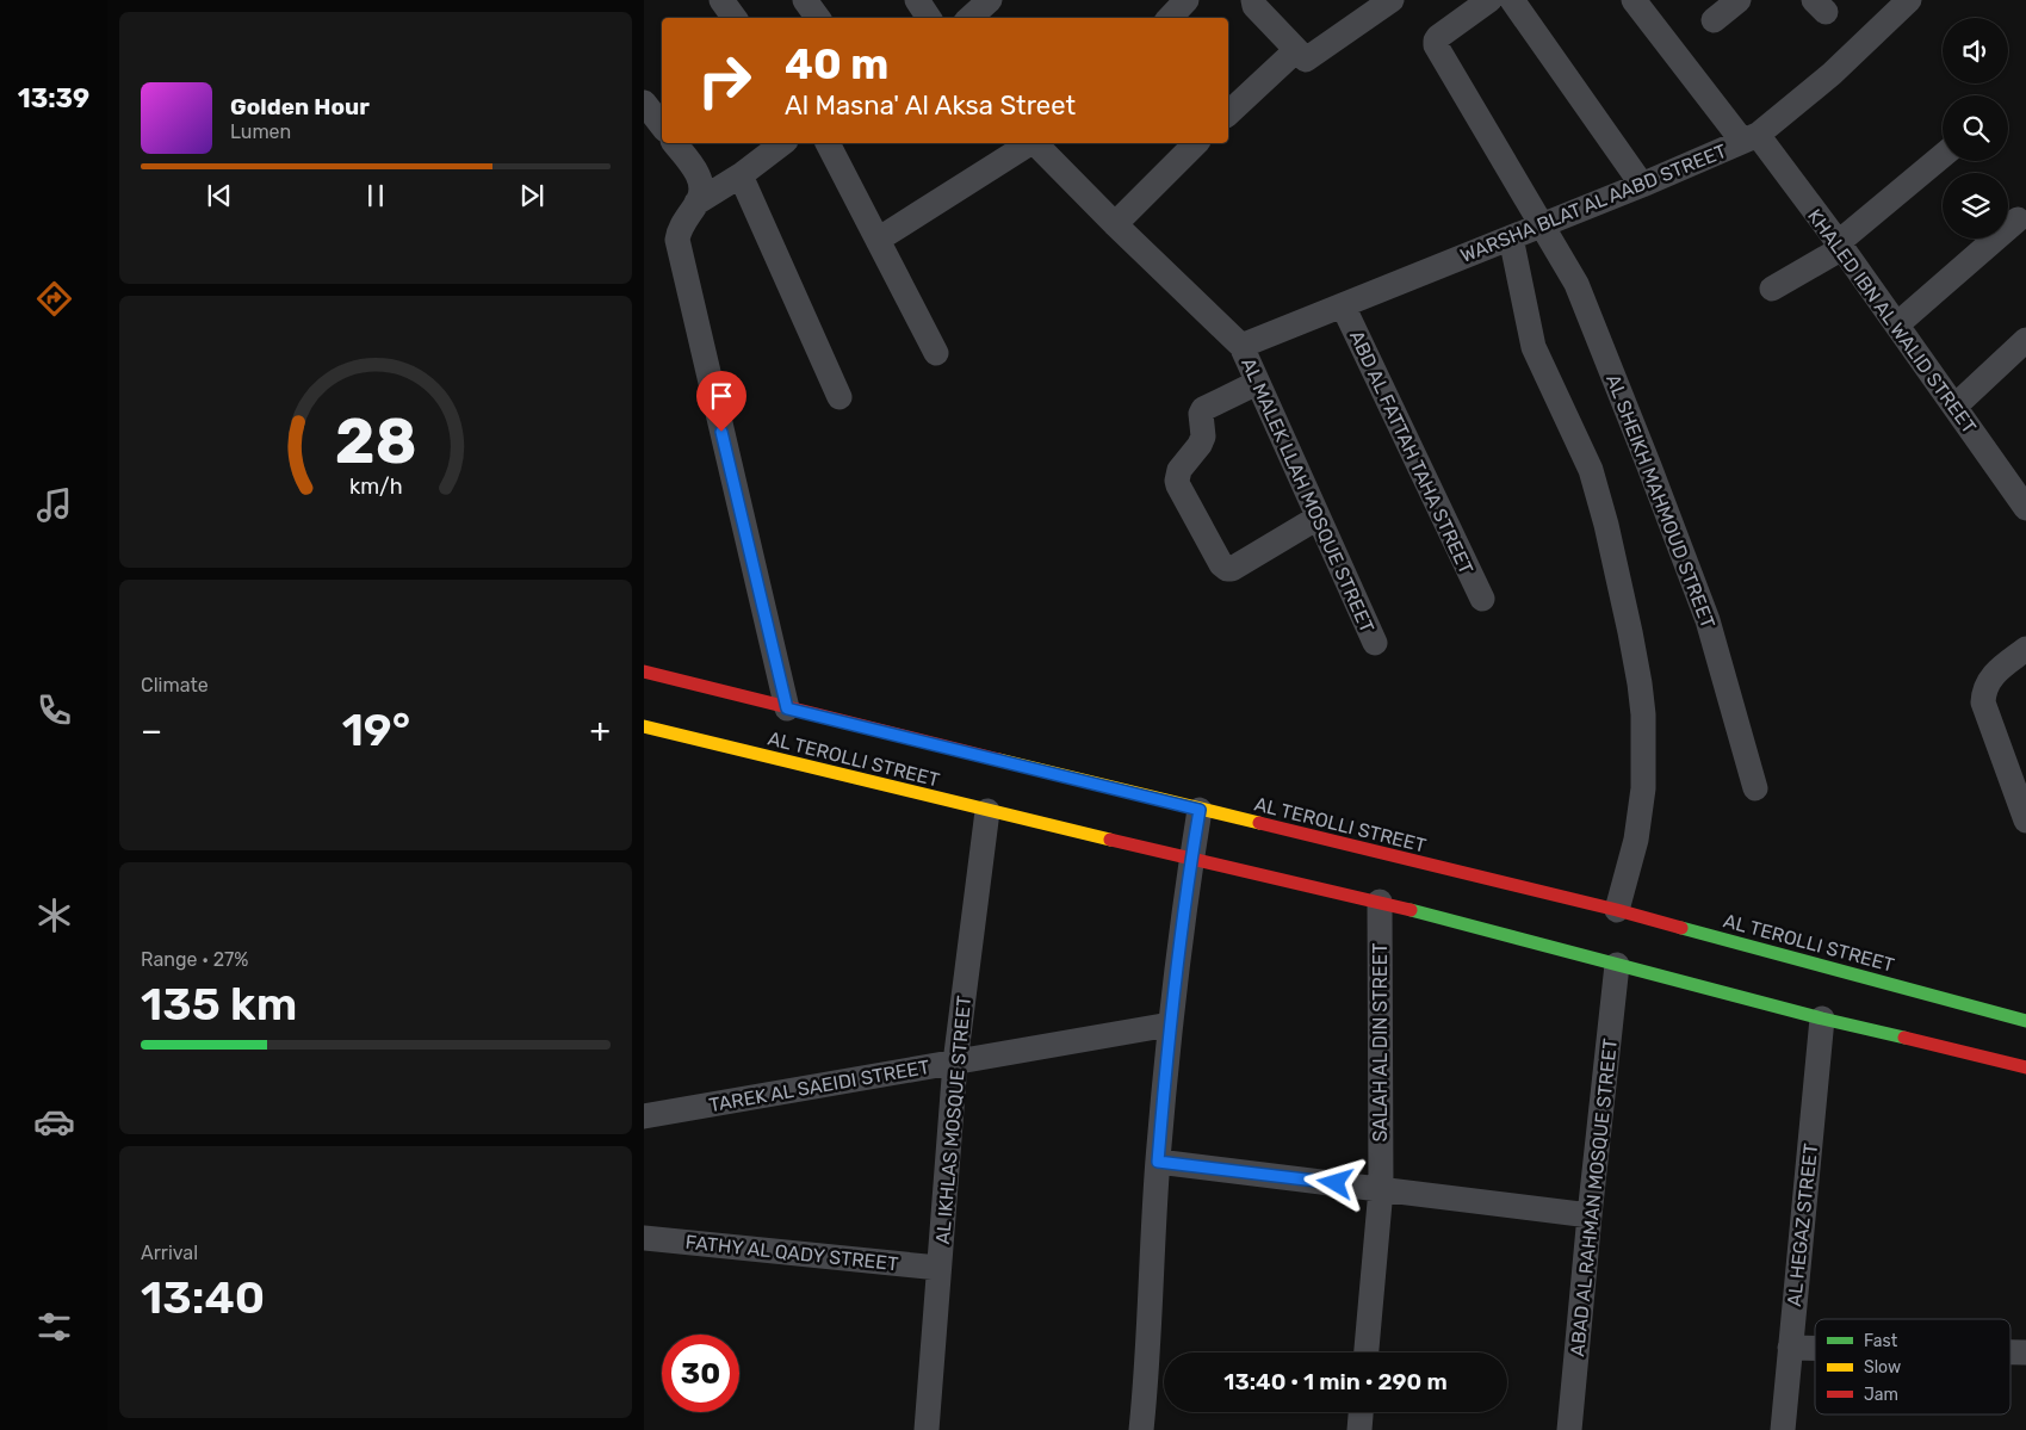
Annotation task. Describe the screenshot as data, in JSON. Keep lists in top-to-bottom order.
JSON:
{
  "streets": {
    "street": [
      "WARSHA BLAT AL AABD STREET",
      "KHALED IBN AL WALID STREET",
      "ABD AL FATTAH TAHA STREET",
      "AL MALEK LLAH MOSQUE STREET",
      "AL SHEIKH MAHMOUD STREET",
      "AL TEROLLI STREET",
      "SALAH AL DIN STREET",
      "TAREK AL SAEIDI STREET",
      "AL IKHLAS MOSQUE STREET",
      "ABAD AL RAHMAN MOSQUE STREET",
      "AL HEGAZ STREET",
      "FATHY AL QADY STREET"
    ]
  },
  "crossings": [
    ["WARSHA BLAT AL AABD STREET", "KHALED IBN AL WALID STREET"],
    ["WARSHA BLAT AL AABD STREET", "ABD AL FATTAH TAHA STREET"],
    ["WARSHA BLAT AL AABD STREET", "AL MALEK LLAH MOSQUE STREET"],
    ["WARSHA BLAT AL AABD STREET", "AL SHEIKH MAHMOUD STREET"],
    ["AL TEROLLI STREET", "SALAH AL DIN STREET"],
    ["AL TEROLLI STREET", "AL IKHLAS MOSQUE STREET"],
    ["AL TEROLLI STREET", "ABAD AL RAHMAN MOSQUE STREET"],
    ["AL TEROLLI STREET", "AL HEGAZ STREET"],
    ["TAREK AL SAEIDI STREET", "AL IKHLAS MOSQUE STREET"],
    ["AL IKHLAS MOSQUE STREET", "FATHY AL QADY STREET"]
  ],
  "legend": ["Fast", "Slow", "Jam"],
  "page": {
    "tabs": "13:39",
    "turn": ["40 m", "Al Masna' Al Aksa Street"],
    "song": ["Golden Hour", "Lumen"],
    "tile": [
      "Climate",
      ["Range · 27%", "135 km"],
      ["Arrival", "13:40"]
    ],
    "heat": ["−", "19°", "+"],
    "limit": "30",
    "trip": "13:40 · 1 min · 290 m",
    "gauge": ["28", "km/h"]
  }
}
